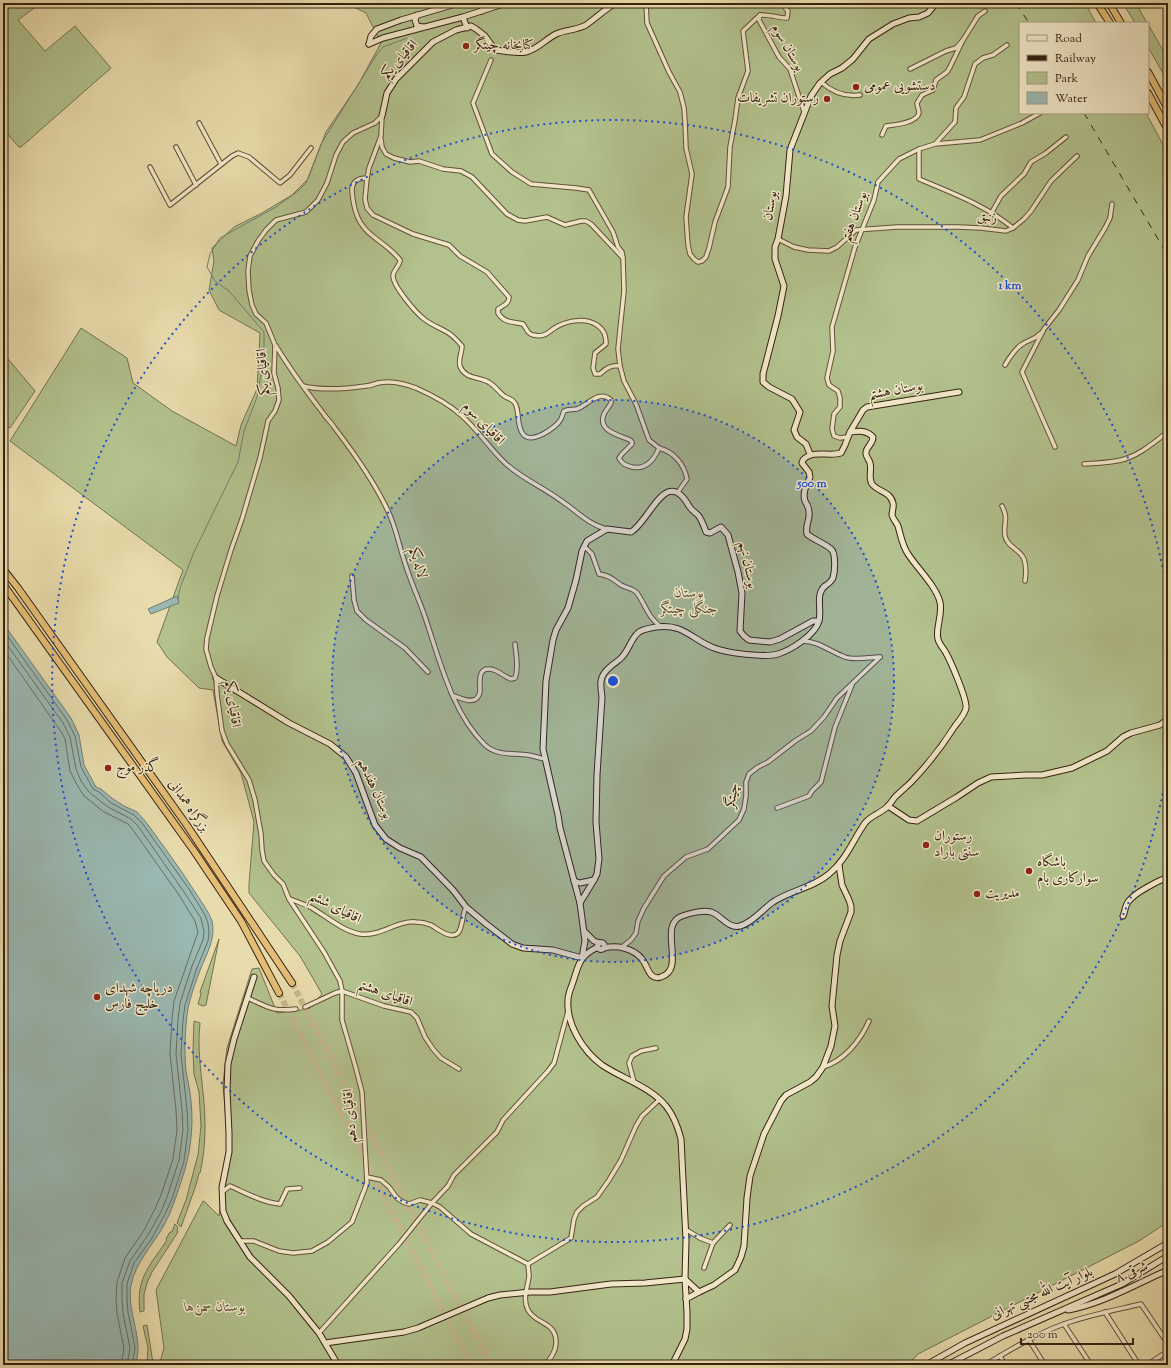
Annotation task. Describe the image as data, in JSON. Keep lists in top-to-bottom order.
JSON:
{
  "streets": {
    "highway": ["بزرگراه همدانی"],
    "street": [
      "بوستان سوم",
      "اقاقیای یکم",
      "بوستان",
      "بوستان هفتم",
      "زنبق",
      "بوستان هشتم",
      "اقاقیای سوم",
      "لاله یکم",
      "بوستان نهم",
      "بوستان هفدهم",
      "چیتگر",
      "اقاقیای ششم",
      "اقاقیای هشتم",
      "اقاقیای دهم",
      "۸ شرقی",
      "بلوار آیت الله مجتبی تهرانی"
    ]
  },
  "crossings": [
    ["بوستان سوم", "بوستان"],
    ["اقاقیای یکم", "لاله یکم"],
    ["اقاقیای یکم", "بوستان هفدهم"],
    ["اقاقیای یکم", "اقاقیای ششم"],
    ["اقاقیای یکم", "اقاقیای دهم"],
    ["بوستان", "بوستان هشتم"],
    ["بوستان هفتم", "زنبق"],
    ["بوستان هفتم", "بوستان هشتم"],
    ["اقاقیای سوم", "لاله یکم"],
    ["بوستان هفدهم", "اقاقیای ششم"],
    ["اقاقیای ششم", "اقاقیای دهم"],
    ["اقاقیای هشتم", "اقاقیای دهم"],
    ["۸ شرقی", "بلوار آیت الله مجتبی تهرانی"]
  ],
  "parks": ["بوستان جنگلی چیتگر", "بوستان سمن‌ها"],
  "places": [
    "کتابخانه چیتگر",
    "دستشویی عمومی",
    "رستوران تشریفات",
    "گذر موج",
    "رستوران سنتی باراد",
    "باشگاه سوارکاری بام",
    "مدیریت",
    "دریاچه شهدای خلیج فارس"
  ],
  "legend": [
    "Road",
    "Railway",
    "Park",
    "Water"
  ],
  "scale_bar": "200 m",
  "rings": ["1 km", "500 m"]
}
